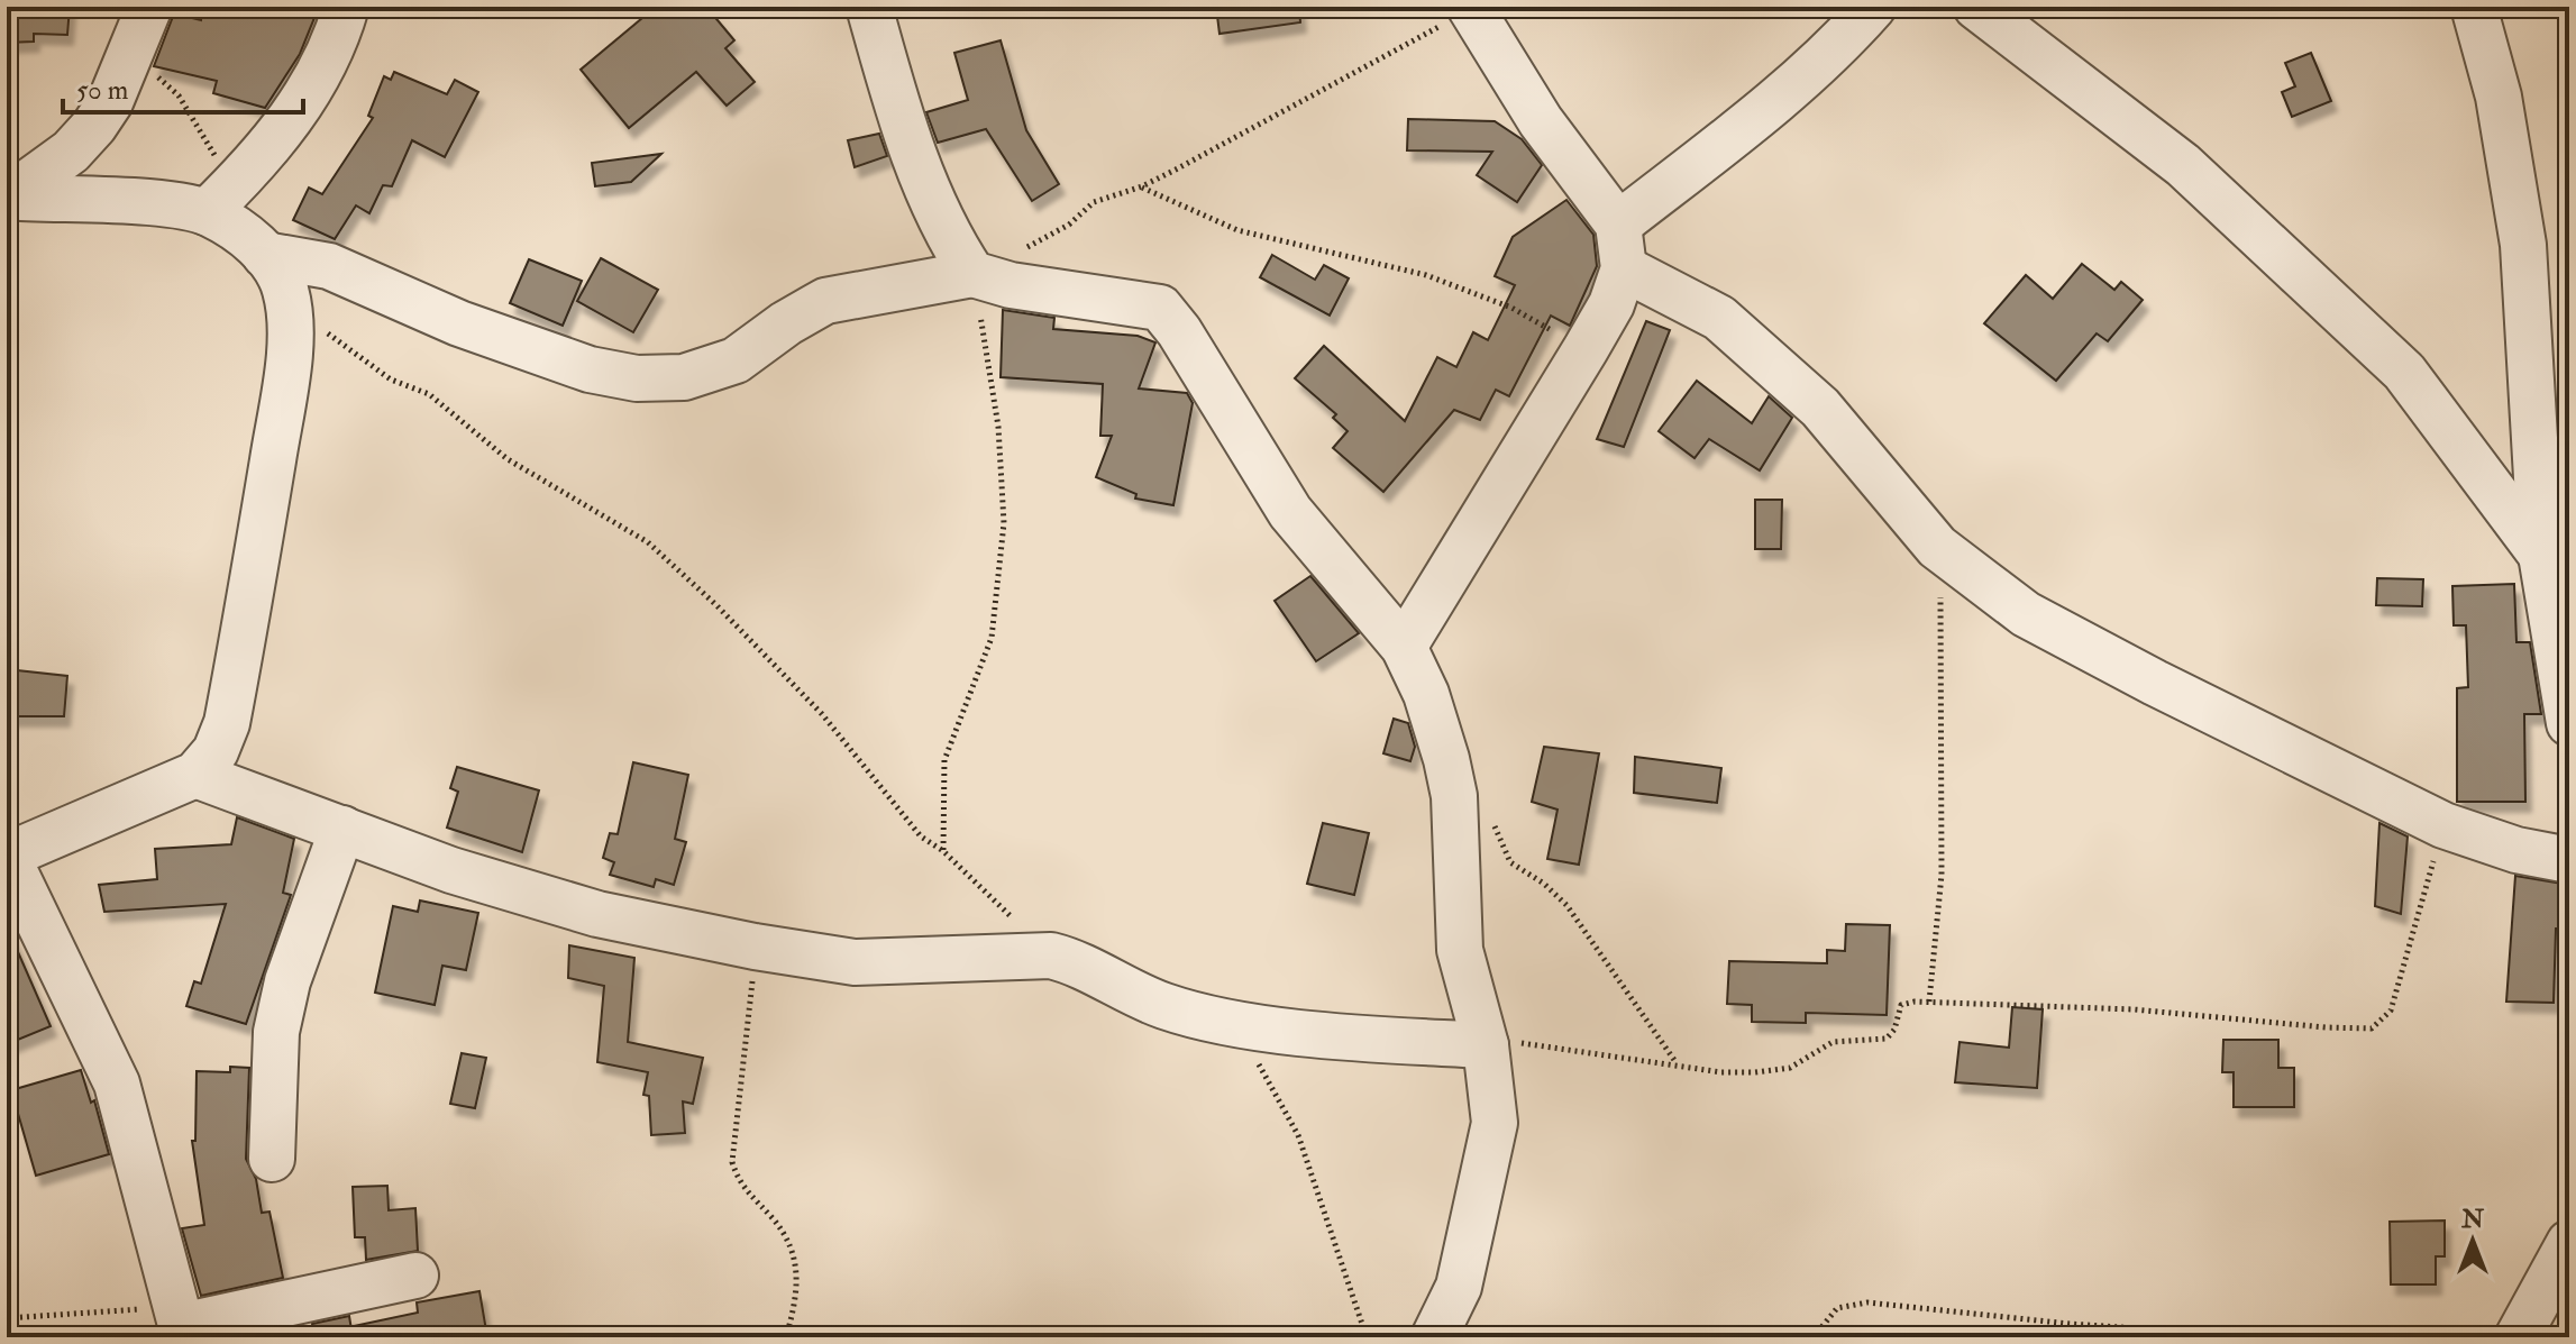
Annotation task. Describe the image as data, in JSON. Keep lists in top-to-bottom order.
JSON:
{
  "scale_bar": "50 m",
  "north": "top"
}
